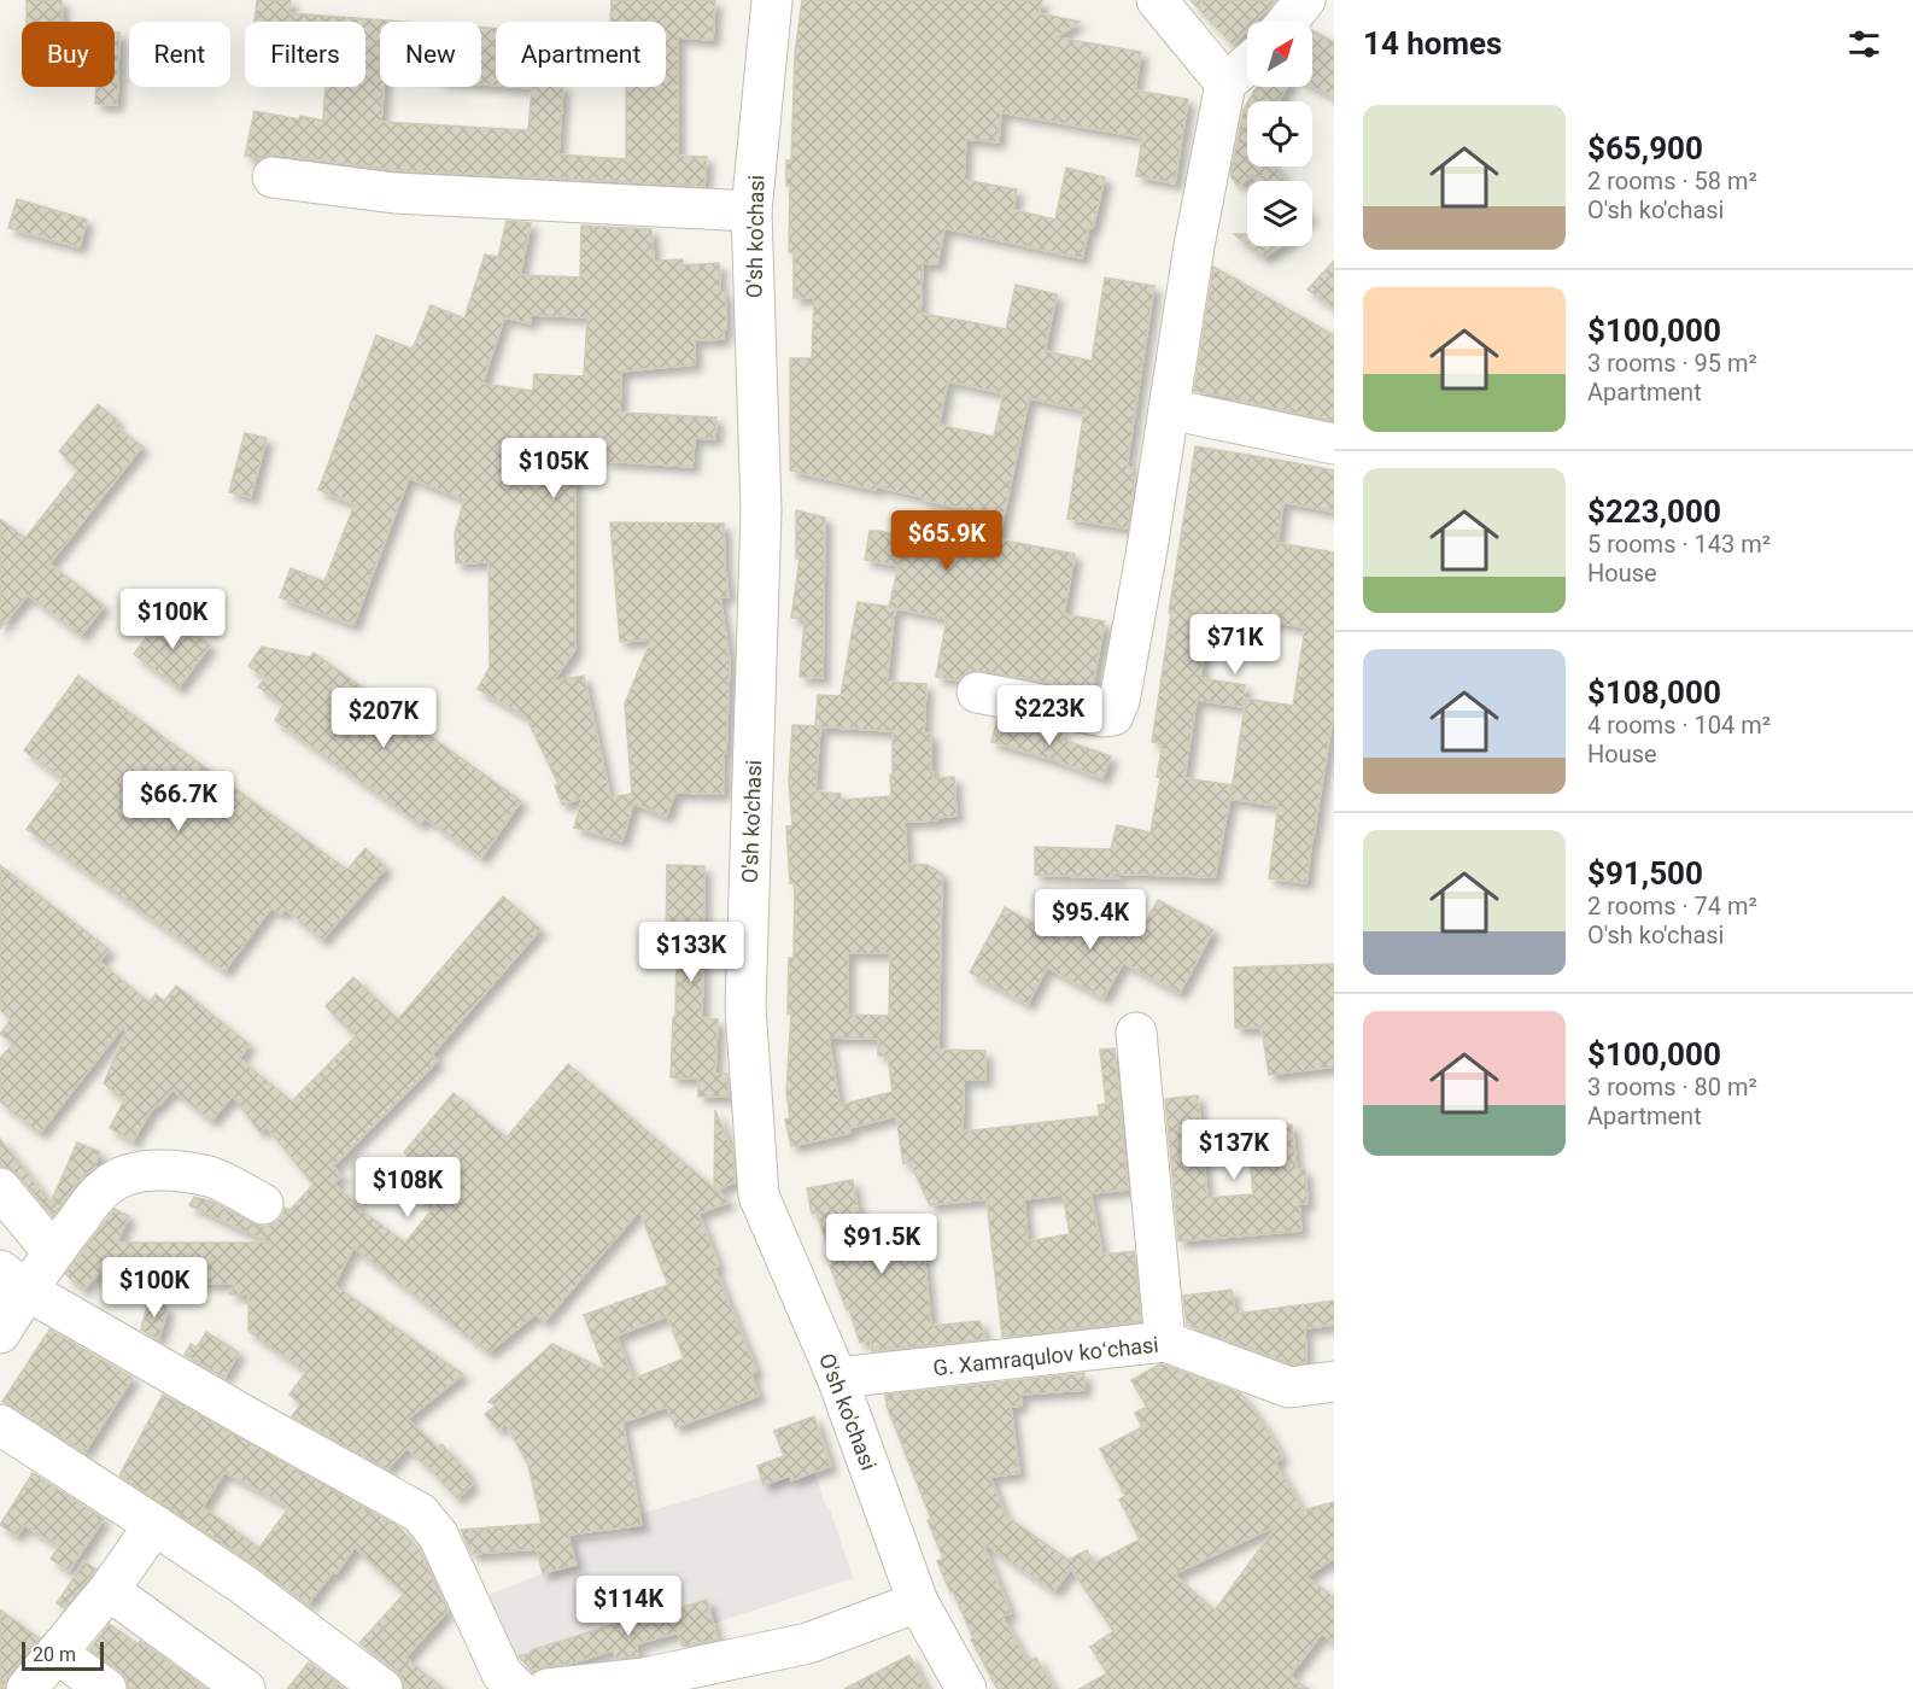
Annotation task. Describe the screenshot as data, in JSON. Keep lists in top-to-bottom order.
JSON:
{
  "streets": {
    "street": ["O'sh ko'chasi", "G. Xamraqulov koʻchasi"]
  },
  "crossings": [
    ["O'sh ko'chasi", "G. Xamraqulov koʻchasi"]
  ],
  "scale_bar": "20 m",
  "north": "top right",
  "page": {
    "heading": "14 homes",
    "chip": [
      "Buy",
      "Rent",
      "Filters",
      "New",
      "Apartment"
    ],
    "list": [
      {
        "name": "$65,900",
        "note": "2 rooms · 58 m² · O'sh ko'chasi"
      },
      {
        "name": "$100,000",
        "note": "3 rooms · 95 m² · Apartment"
      },
      {
        "name": "$223,000",
        "note": "5 rooms · 143 m² · House"
      },
      {
        "name": "$108,000",
        "note": "4 rooms · 104 m² · House"
      },
      {
        "name": "$91,500",
        "note": "2 rooms · 74 m² · O'sh ko'chasi"
      },
      {
        "name": "$100,000",
        "note": "3 rooms · 80 m² · Apartment"
      }
    ],
    "price": [
      "$105K",
      "$65.9K",
      "$100K",
      "$71K",
      "$223K",
      "$207K",
      "$66.7K",
      "$95.4K",
      "$133K",
      "$137K",
      "$108K",
      "$91.5K",
      "$100K",
      "$114K"
    ],
    "scale": "20 m"
  }
}
